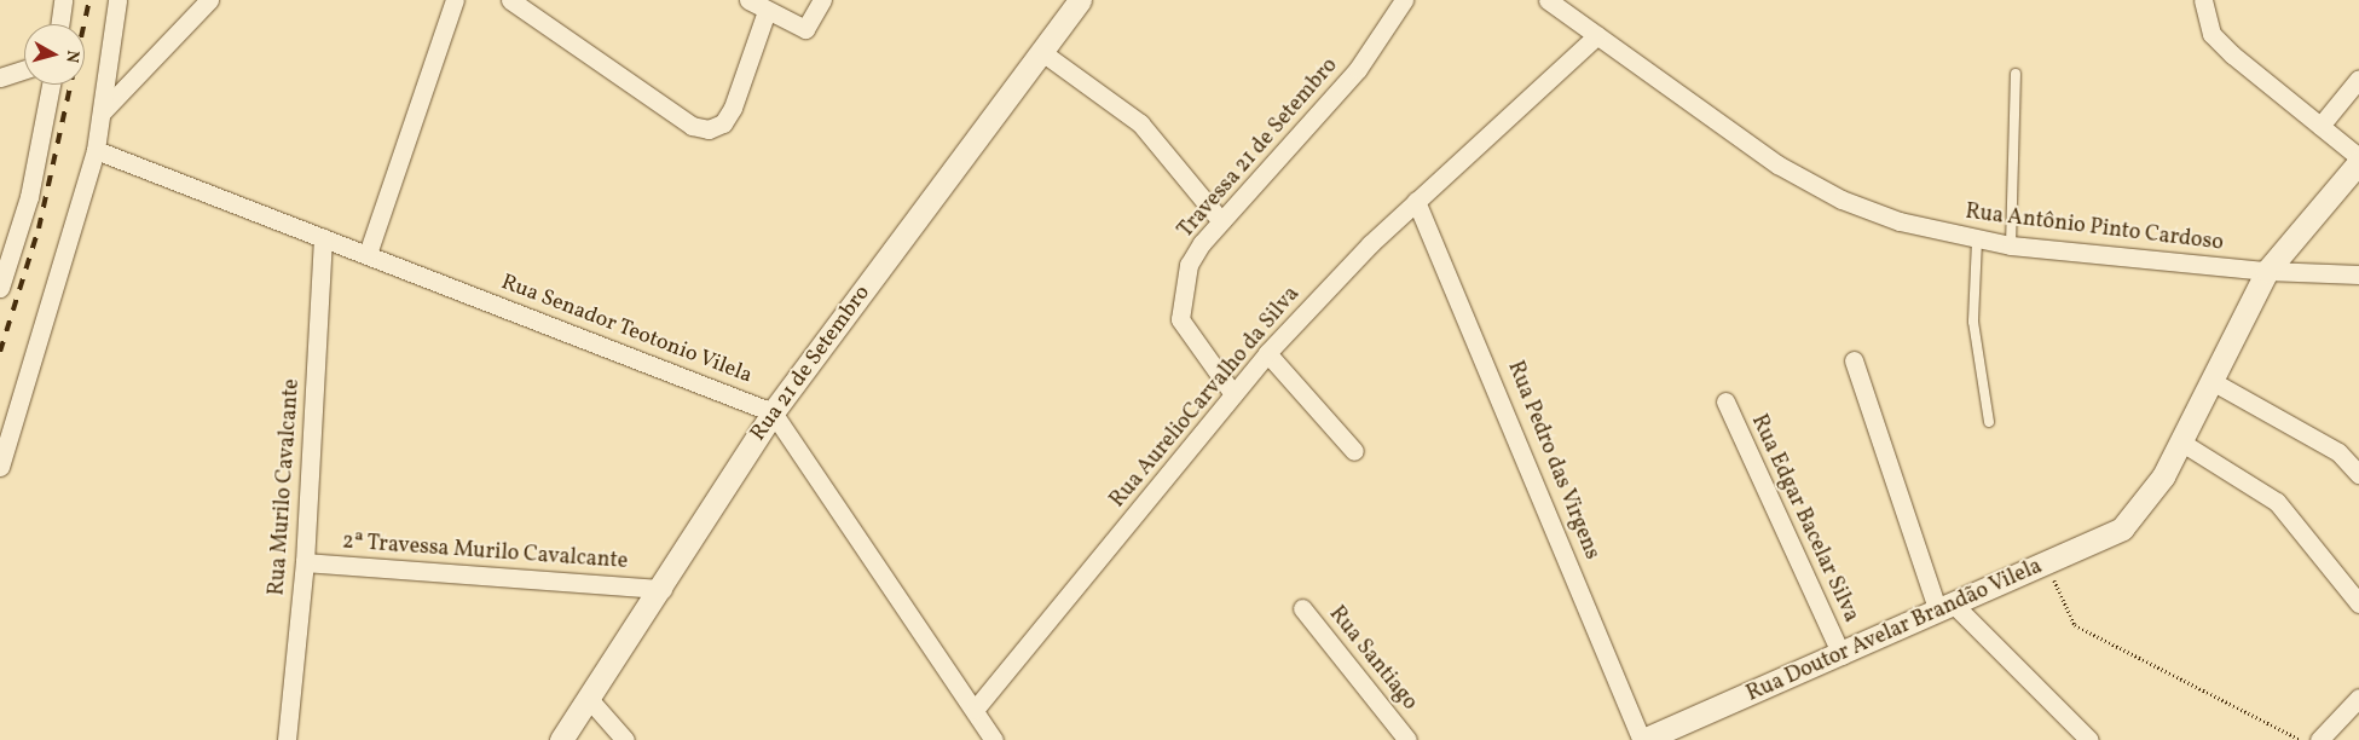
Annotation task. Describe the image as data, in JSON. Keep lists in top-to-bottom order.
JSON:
{
  "streets": {
    "street": [
      "Travessa 21 de Setembro",
      "Rua Antônio Pinto Cardoso",
      "Rua Senador Teotonio Vilela",
      "Rua 21 de Setembro",
      "Rua AurelioCarvalho da Silva",
      "Rua Pedro das Virgens",
      "Rua Murilo Cavalcante",
      "Rua Edgar Bacelar Silva",
      "2ª Travessa Murilo Cavalcante",
      "Rua Doutor Avelar Brandão Vilela",
      "Rua Santiago"
    ]
  },
  "crossings": [
    ["Travessa 21 de Setembro", "Rua AurelioCarvalho da Silva"],
    ["Rua Antônio Pinto Cardoso", "Rua AurelioCarvalho da Silva"],
    ["Rua Antônio Pinto Cardoso", "Rua Doutor Avelar Brandão Vilela"],
    ["Rua Senador Teotonio Vilela", "Rua 21 de Setembro"],
    ["Rua Senador Teotonio Vilela", "Rua Murilo Cavalcante"],
    ["Rua 21 de Setembro", "2ª Travessa Murilo Cavalcante"],
    ["Rua AurelioCarvalho da Silva", "Rua Pedro das Virgens"],
    ["Rua Pedro das Virgens", "Rua Doutor Avelar Brandão Vilela"],
    ["Rua Murilo Cavalcante", "2ª Travessa Murilo Cavalcante"],
    ["Rua Edgar Bacelar Silva", "Rua Doutor Avelar Brandão Vilela"]
  ],
  "north": "right"
}
